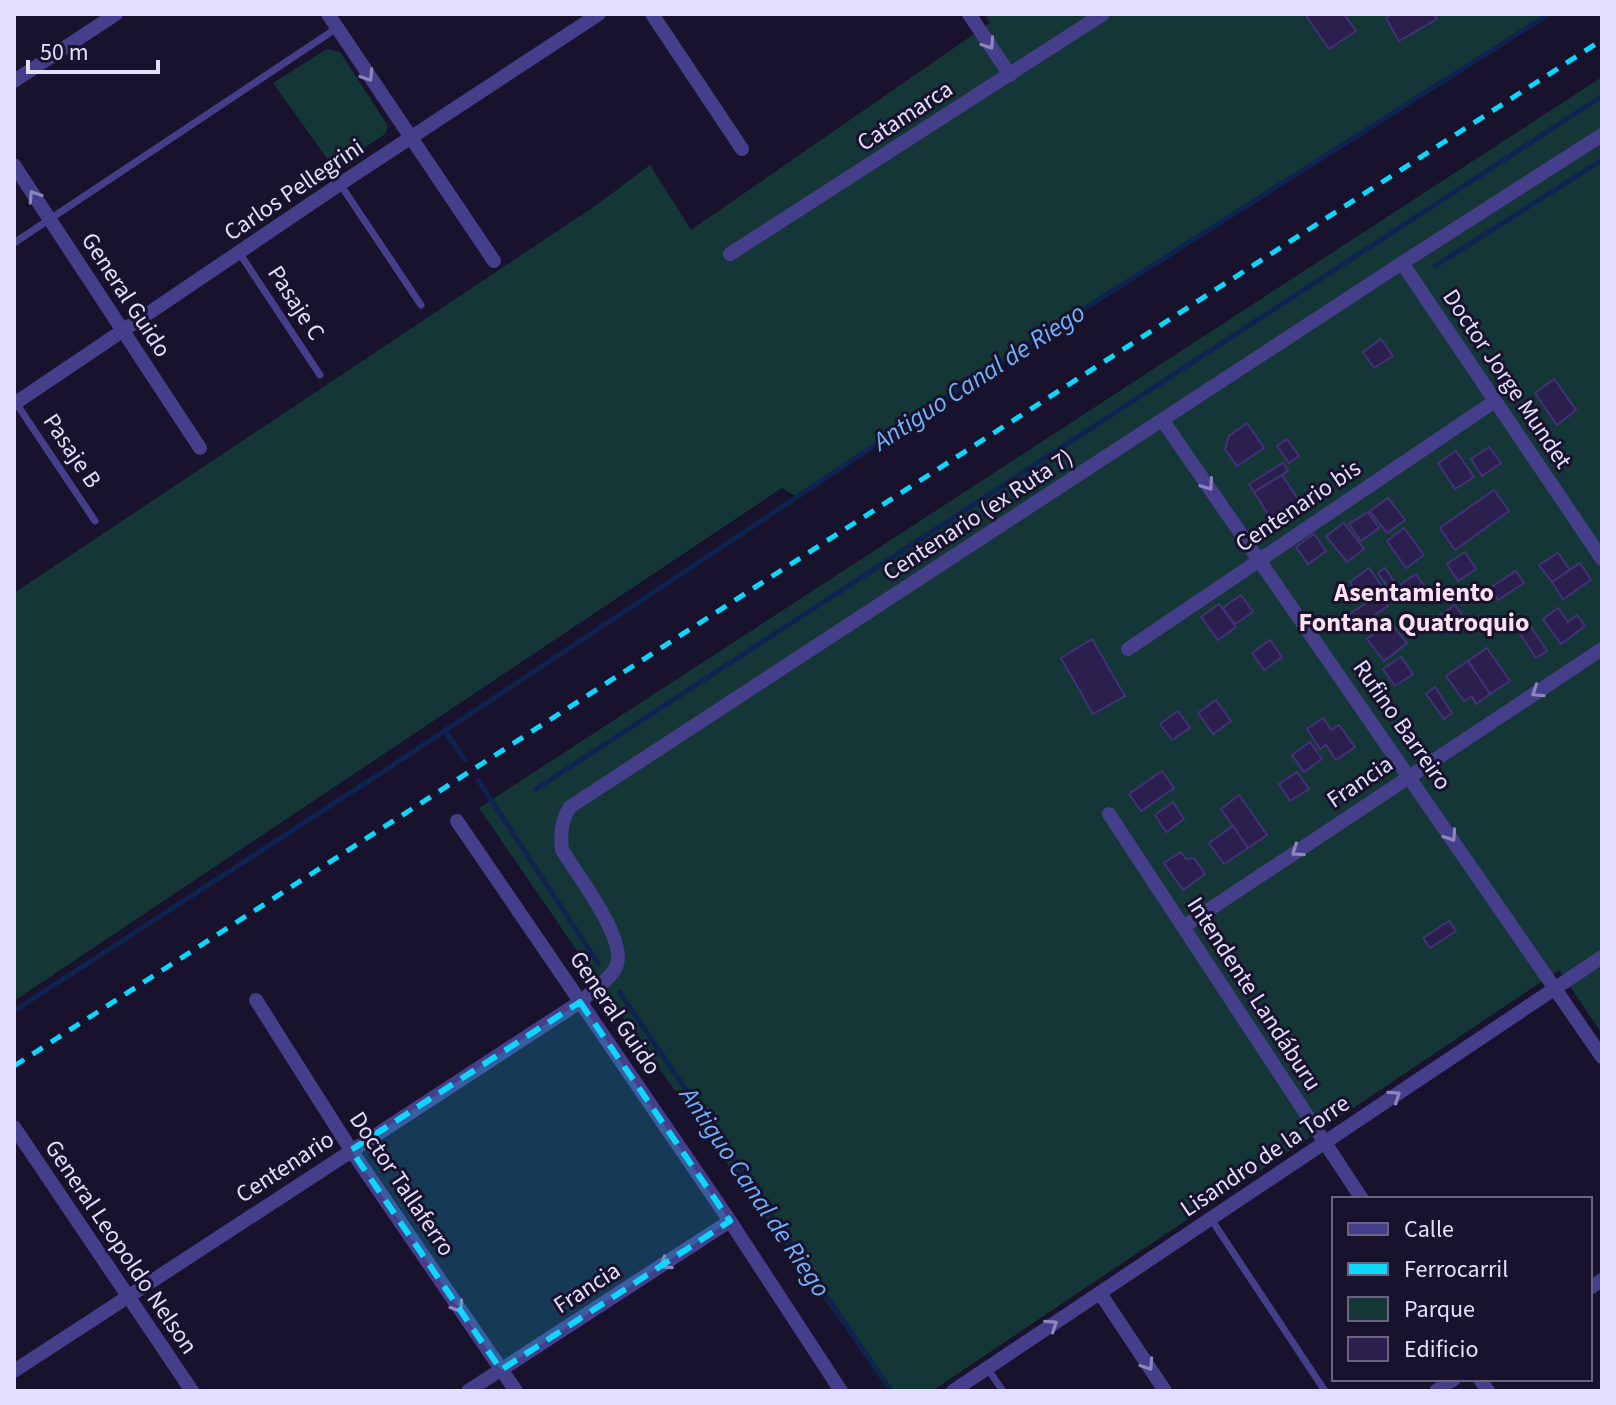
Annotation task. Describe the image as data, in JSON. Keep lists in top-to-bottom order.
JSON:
{
  "streets": {
    "street": [
      "Catamarca",
      "Carlos Pellegrini",
      "General Guido",
      "Doctor Jorge Mundet",
      "Centenario bis",
      "Centenario (ex Ruta 7)",
      "Rufino Barreiro",
      "Francia",
      "Intendente Landáburu",
      "Lisandro de la Torre",
      "Centenario",
      "Doctor Tallaferro",
      "General Leopoldo Nelson"
    ],
    "lane": ["Pasaje C", "Pasaje B"]
  },
  "crossings": [
    ["Carlos Pellegrini", "General Guido"],
    ["Carlos Pellegrini", "Pasaje C"],
    ["Carlos Pellegrini", "Pasaje B"],
    ["General Guido", "Centenario (ex Ruta 7)"],
    ["General Guido", "Francia"],
    ["General Guido", "Centenario"],
    ["Doctor Jorge Mundet", "Centenario bis"],
    ["Doctor Jorge Mundet", "Centenario (ex Ruta 7)"],
    ["Centenario bis", "Rufino Barreiro"],
    ["Centenario (ex Ruta 7)", "Rufino Barreiro"],
    ["Centenario (ex Ruta 7)", "Centenario"],
    ["Rufino Barreiro", "Francia"],
    ["Rufino Barreiro", "Lisandro de la Torre"],
    ["Francia", "Intendente Landáburu"],
    ["Francia", "Doctor Tallaferro"],
    ["Intendente Landáburu", "Lisandro de la Torre"],
    ["Centenario", "Doctor Tallaferro"],
    ["Centenario", "General Leopoldo Nelson"]
  ],
  "one_way": [
    "Rufino Barreiro",
    "Francia",
    "Lisandro de la Torre",
    "Doctor Tallaferro"
  ],
  "districts": ["Asentamiento Fontana Quatroquio"],
  "water": ["Antiguo Canal de Riego"],
  "legend": [
    "Calle",
    "Ferrocarril",
    "Parque",
    "Edificio"
  ],
  "scale_bar": "50 m"
}
